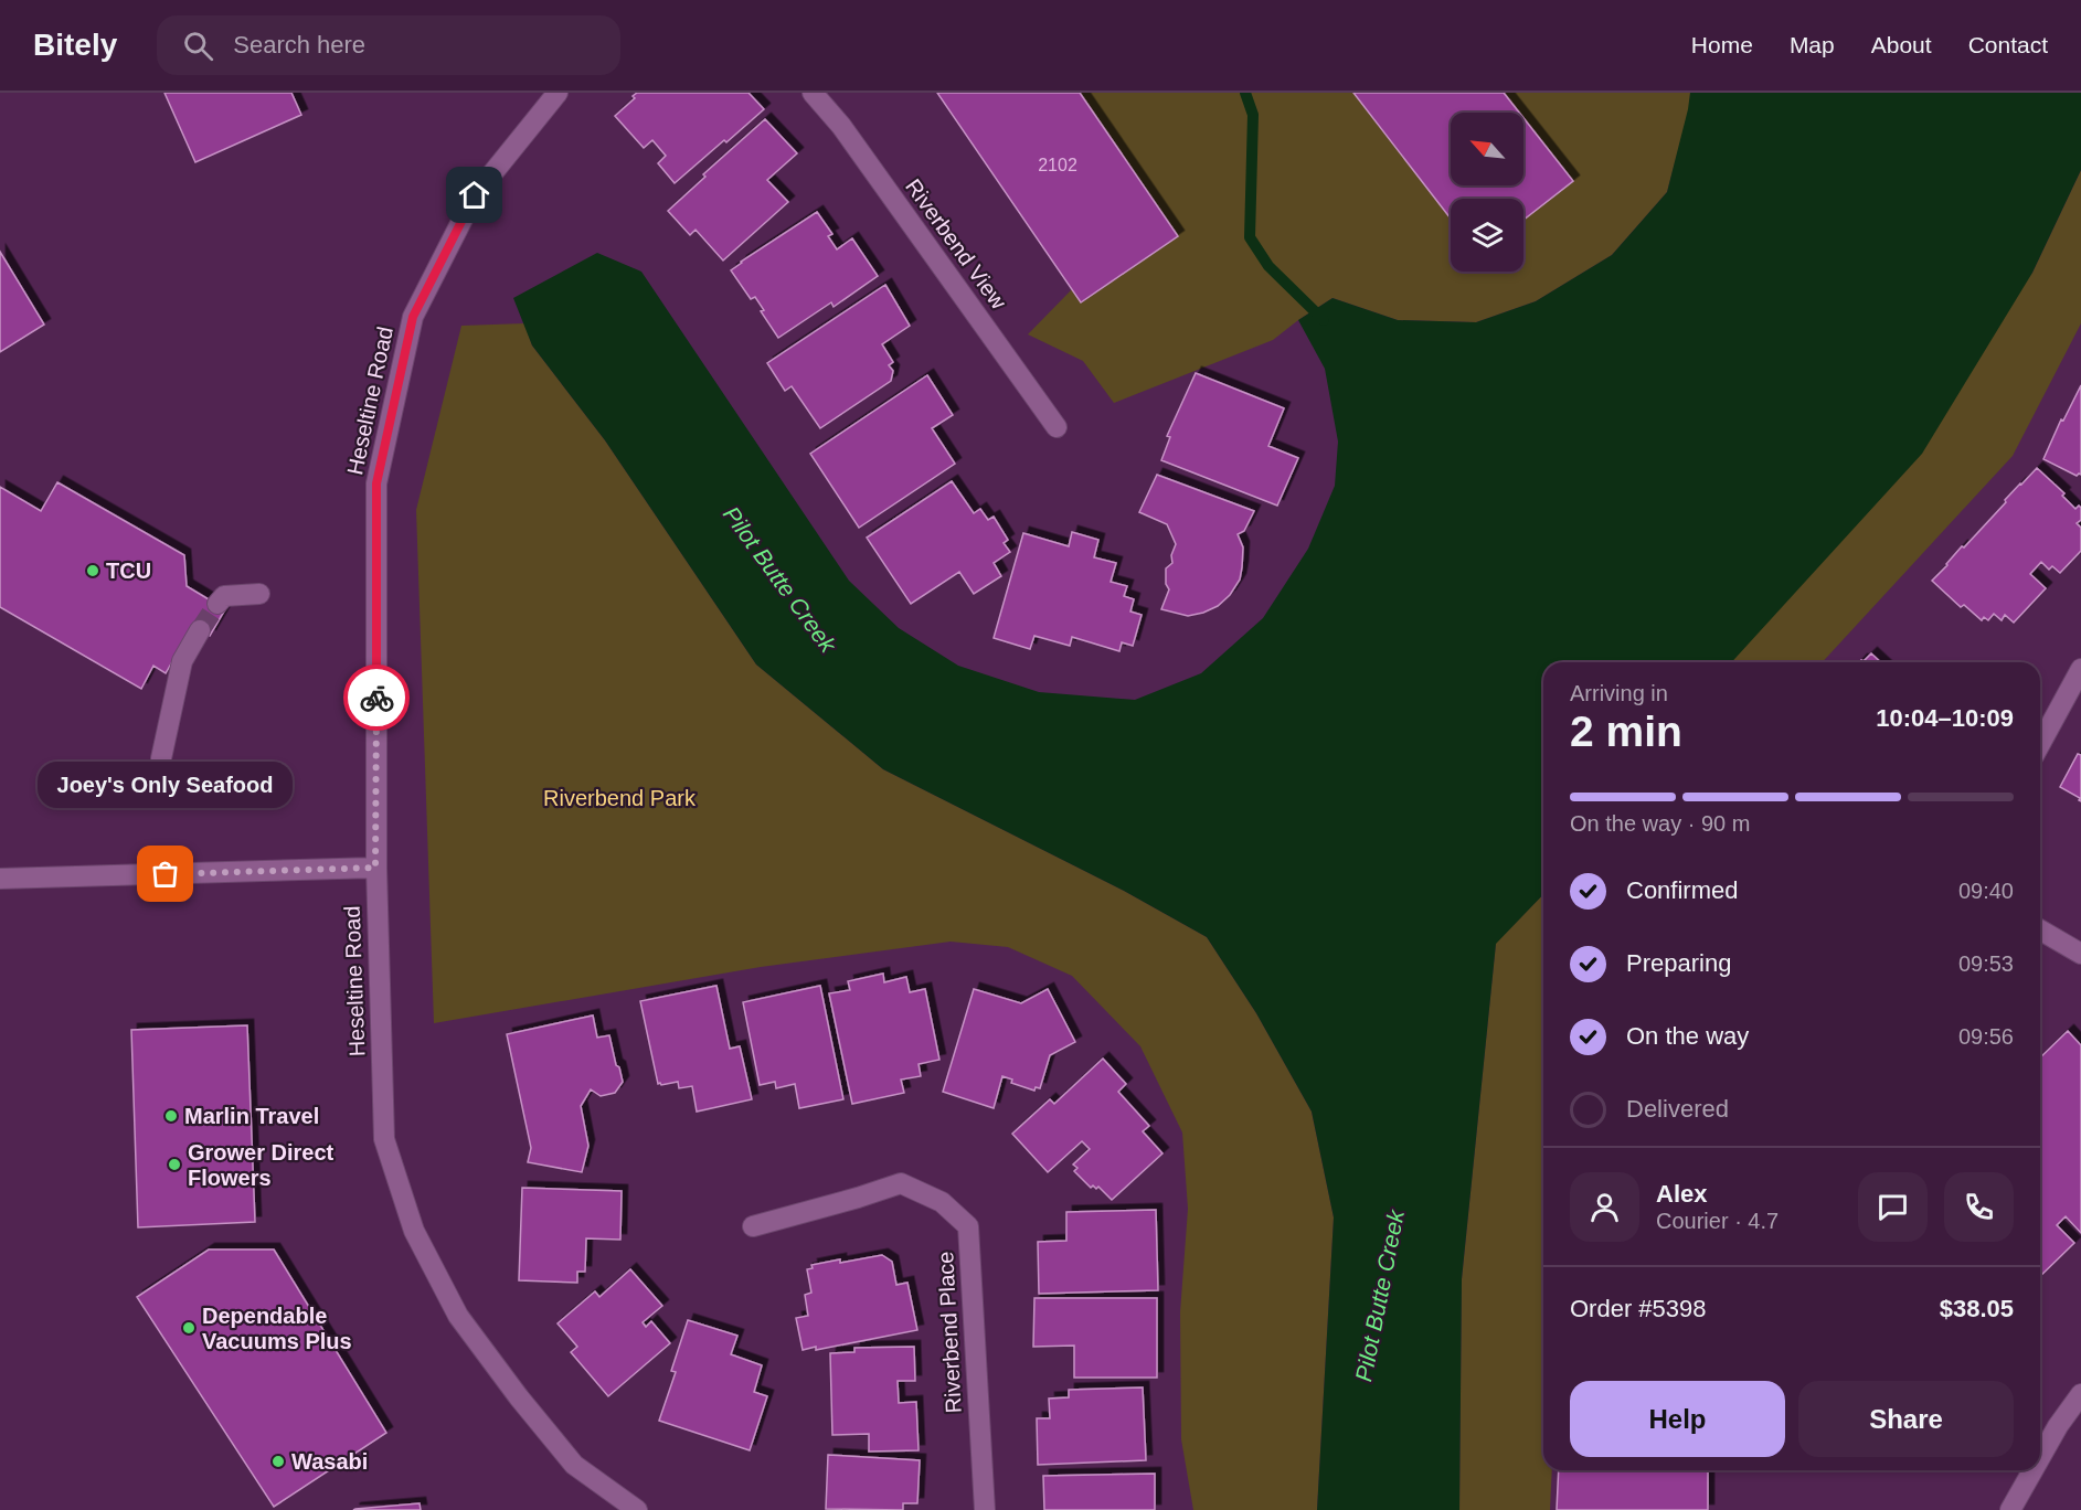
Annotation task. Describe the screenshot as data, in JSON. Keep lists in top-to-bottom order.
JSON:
{
  "streets": {
    "street": ["Riverbend View", "Heseltine Road", "Riverbend Place"]
  },
  "water": ["Pilot Butte Creek"],
  "parks": ["Riverbend Park"],
  "places": [
    "TCU",
    "Joey's Only Seafood",
    "Marlin Travel",
    "Grower Direct Flowers",
    "Dependable Vacuums Plus",
    "Wasabi"
  ],
  "house_numbers": ["2102"],
  "north": "top left",
  "page": {
    "header": "Bitely",
    "search": "Search here",
    "nav": [
      "Home",
      "Map",
      "About",
      "Contact"
    ],
    "heading": ["2 min", "Arriving in", "10:04–10:09"],
    "panel": [
      "Alex",
      "Courier · 4.7",
      "Order #5398",
      "$38.05"
    ],
    "bubble": "Joey's Only Seafood",
    "bar": "On the way · 90 m",
    "list": [
      ["Confirmed", "09:40"],
      ["Preparing", "09:53"],
      ["On the way", "09:56"],
      "Delivered"
    ],
    "buttons": ["Help", "Share"]
  }
}
